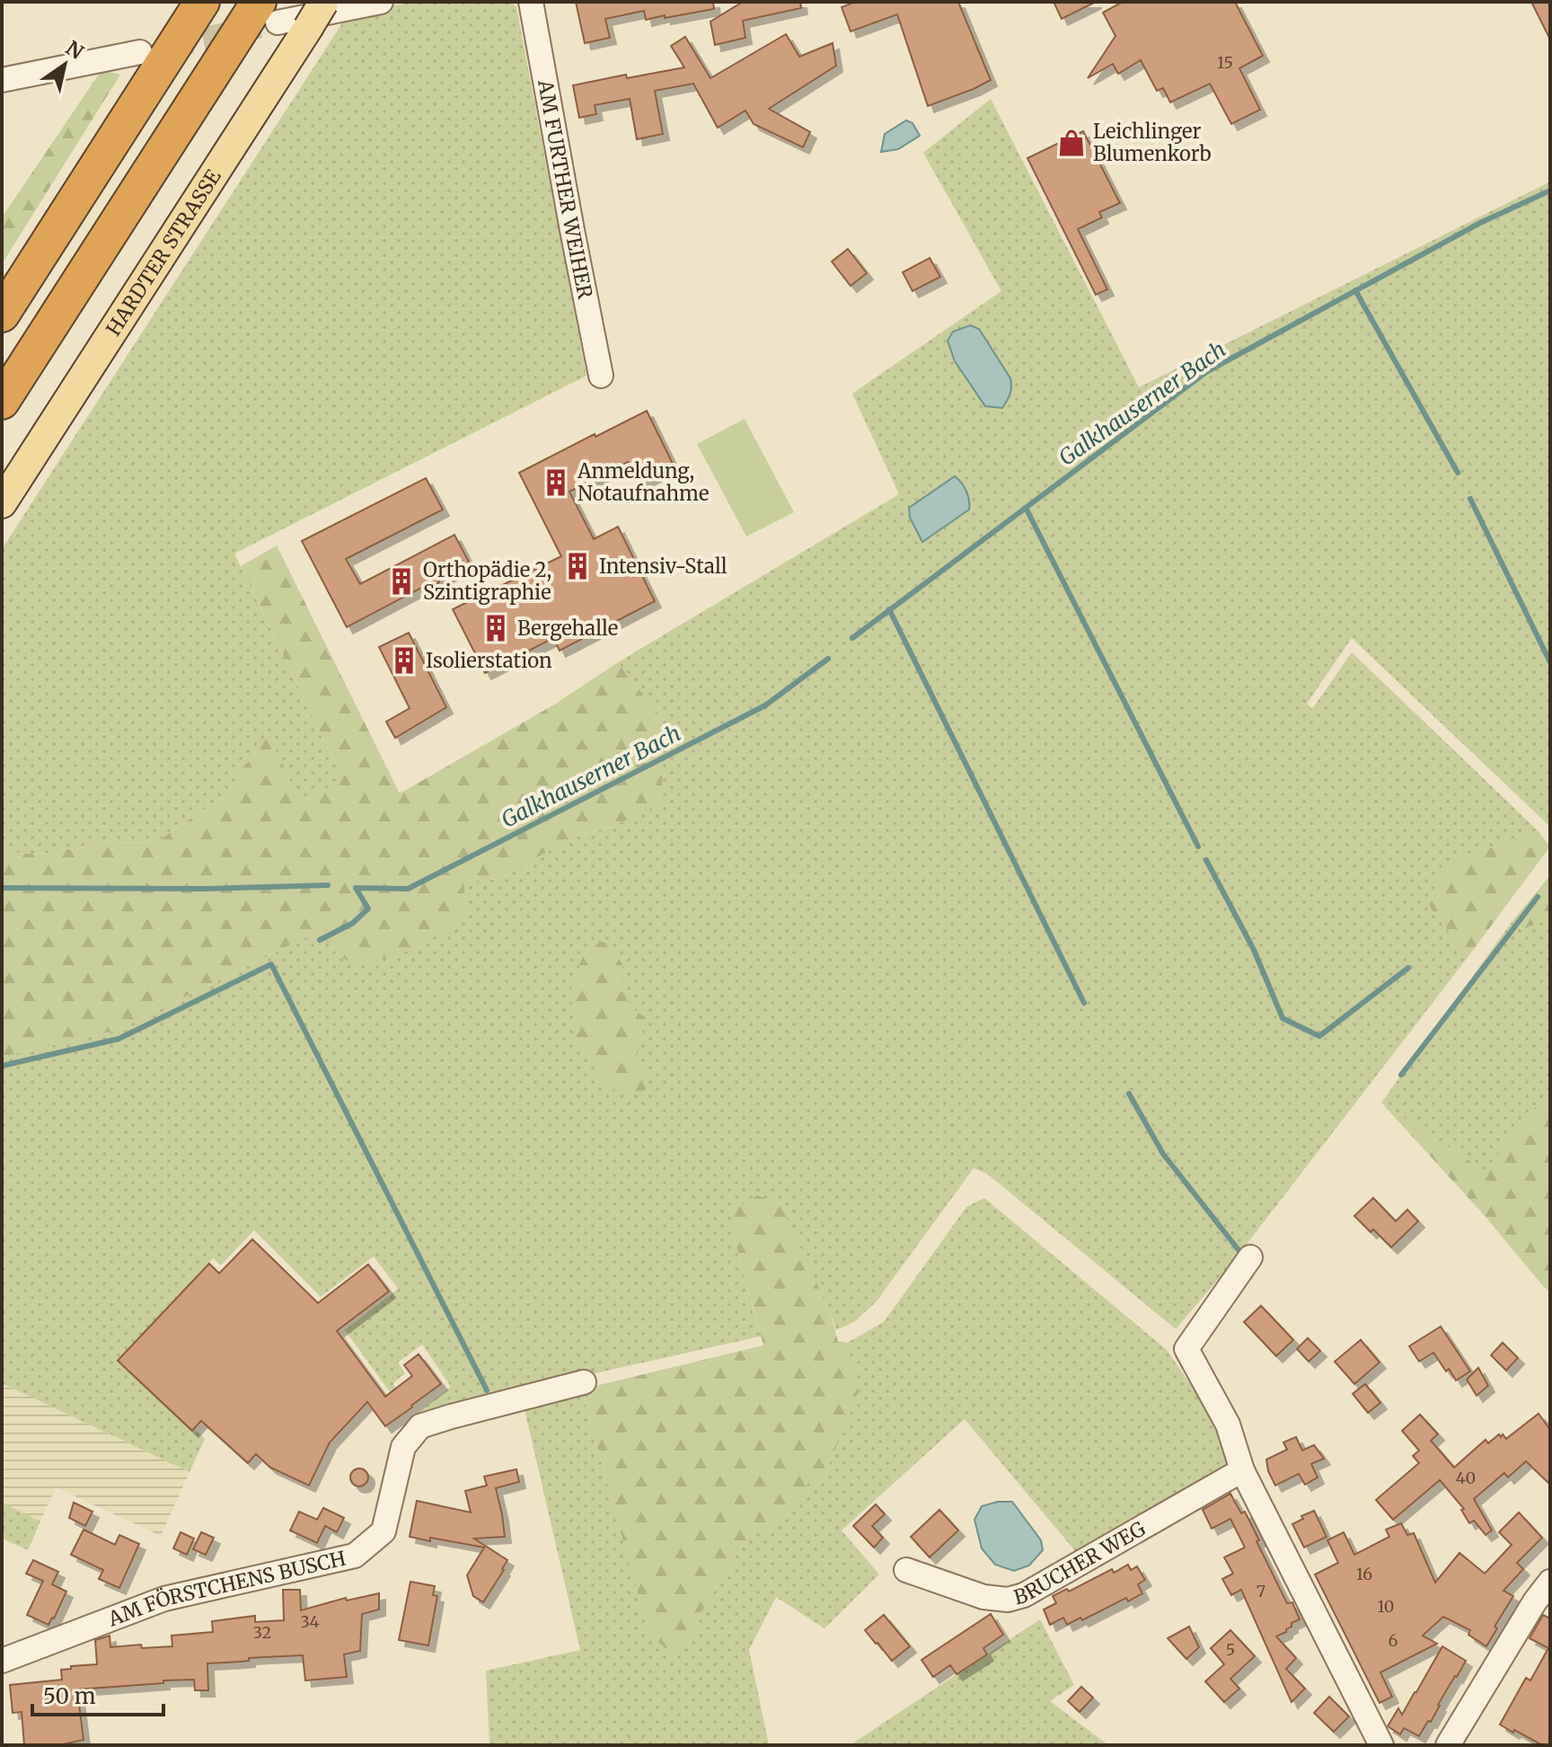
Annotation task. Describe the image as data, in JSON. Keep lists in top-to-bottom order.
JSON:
{
  "streets": {
    "main road": ["HARDTER STRASSE"],
    "street": ["AM FURTHER WEIHER", "BRUCHER WEG", "AM FÖRSTCHENS BUSCH"]
  },
  "water": ["Galkhauserner Bach"],
  "places": {
    "shop": ["Leichlinger Blumenkorb"],
    "building": [
      "Anmeldung, Notaufnahme",
      "Intensiv-Stall",
      "Orthopädie 2, Szintigraphie",
      "Bergehalle",
      "Isolierstation"
    ]
  },
  "house_numbers": [
    "15",
    "40",
    "16",
    "7",
    "10",
    "34",
    "32",
    "6",
    "5"
  ],
  "scale_bar": "50 m",
  "north": "top right"
}
